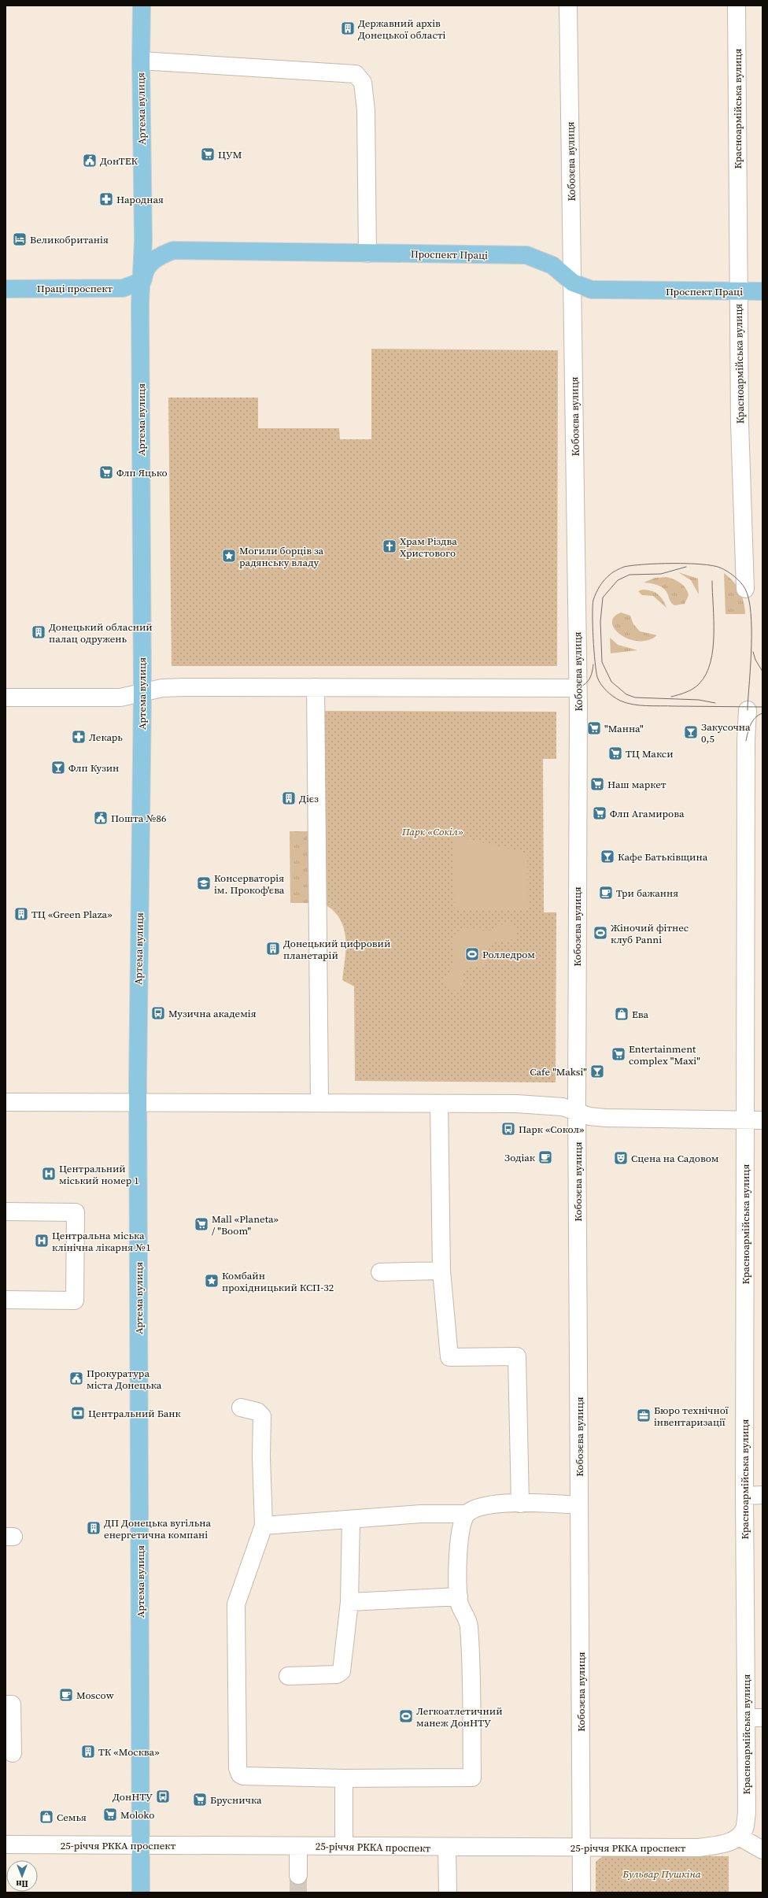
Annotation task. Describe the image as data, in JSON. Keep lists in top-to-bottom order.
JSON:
{
  "streets": {
    "main road": ["Артема вулиця", "Проспект Праці", "Праці проспект"],
    "street": ["Красноармійська вулиця", "Кобозєва вулиця", "25-річчя РККА проспект"]
  },
  "crossings": [
    ["Артема вулиця", "Проспект Праці"],
    ["Артема вулиця", "Праці проспект"],
    ["Артема вулиця", "25-річчя РККА проспект"],
    ["Красноармійська вулиця", "Проспект Праці"],
    ["Красноармійська вулиця", "25-річчя РККА проспект"],
    ["Кобозєва вулиця", "Проспект Праці"],
    ["Кобозєва вулиця", "25-річчя РККА проспект"],
    ["Проспект Праці", "Праці проспект"]
  ],
  "parks": ["Парк «Сокіл»", "Бульвар Пушкіна"],
  "places": {
    "building": [
      "Державний архів Донецької області",
      "Донецький обласний палац одружень",
      "Дієз",
      "ТЦ «Green Plaza»",
      "Донецький цифровий планетарій",
      "ДП Донецька вугільна енергетична компані",
      "ТК «Москва»"
    ],
    "supermarket": [
      "ЦУМ",
      "Флп Яцько",
      "\"Манна\"",
      "ТЦ Макси",
      "Наш маркет",
      "Флп Агамирова",
      "Entertainment complex \"Maxi\"",
      "Mall «Planeta» / \"Boom\"",
      "Брусничка",
      "Moloko"
    ],
    "public building": ["ДонТЕК", "Пошта №86", "Прокуратура міста Донецька"],
    "pharmacy": ["Народная", "Лекарь"],
    "hotel": ["Великобританія"],
    "church": ["Храм Різдва Христового"],
    "place": ["Могили борців за радянську владу", "Комбайн прохідницький КСП-32"],
    "bar": [
      "Закусочна 0,5",
      "Флп Кузин",
      "Кафе Батьківщина",
      "Cafe \"Maksi\""
    ],
    "school or university": ["Консерваторія ім. Прокоф'єва"],
    "cafe": ["Три бажання", "Зодіак", "Moscow"],
    "sports": ["Жіночий фітнес клуб Panni", "Ролледром", "Легкоатлетичний манеж ДонНТУ"],
    "bus stop": ["Музична академія", "Парк «Сокол»", "ДонНТУ"],
    "shop": ["Ева", "Семья"],
    "theatre": ["Сцена на Садовом"],
    "hospital": ["Центральний міський номер 1", "Центральна міська клінічна лікарня №1"],
    "bank": ["Центральний Банк"],
    "office": ["Бюро технічної інвентаризації"]
  },
  "north": "bottom"
}
